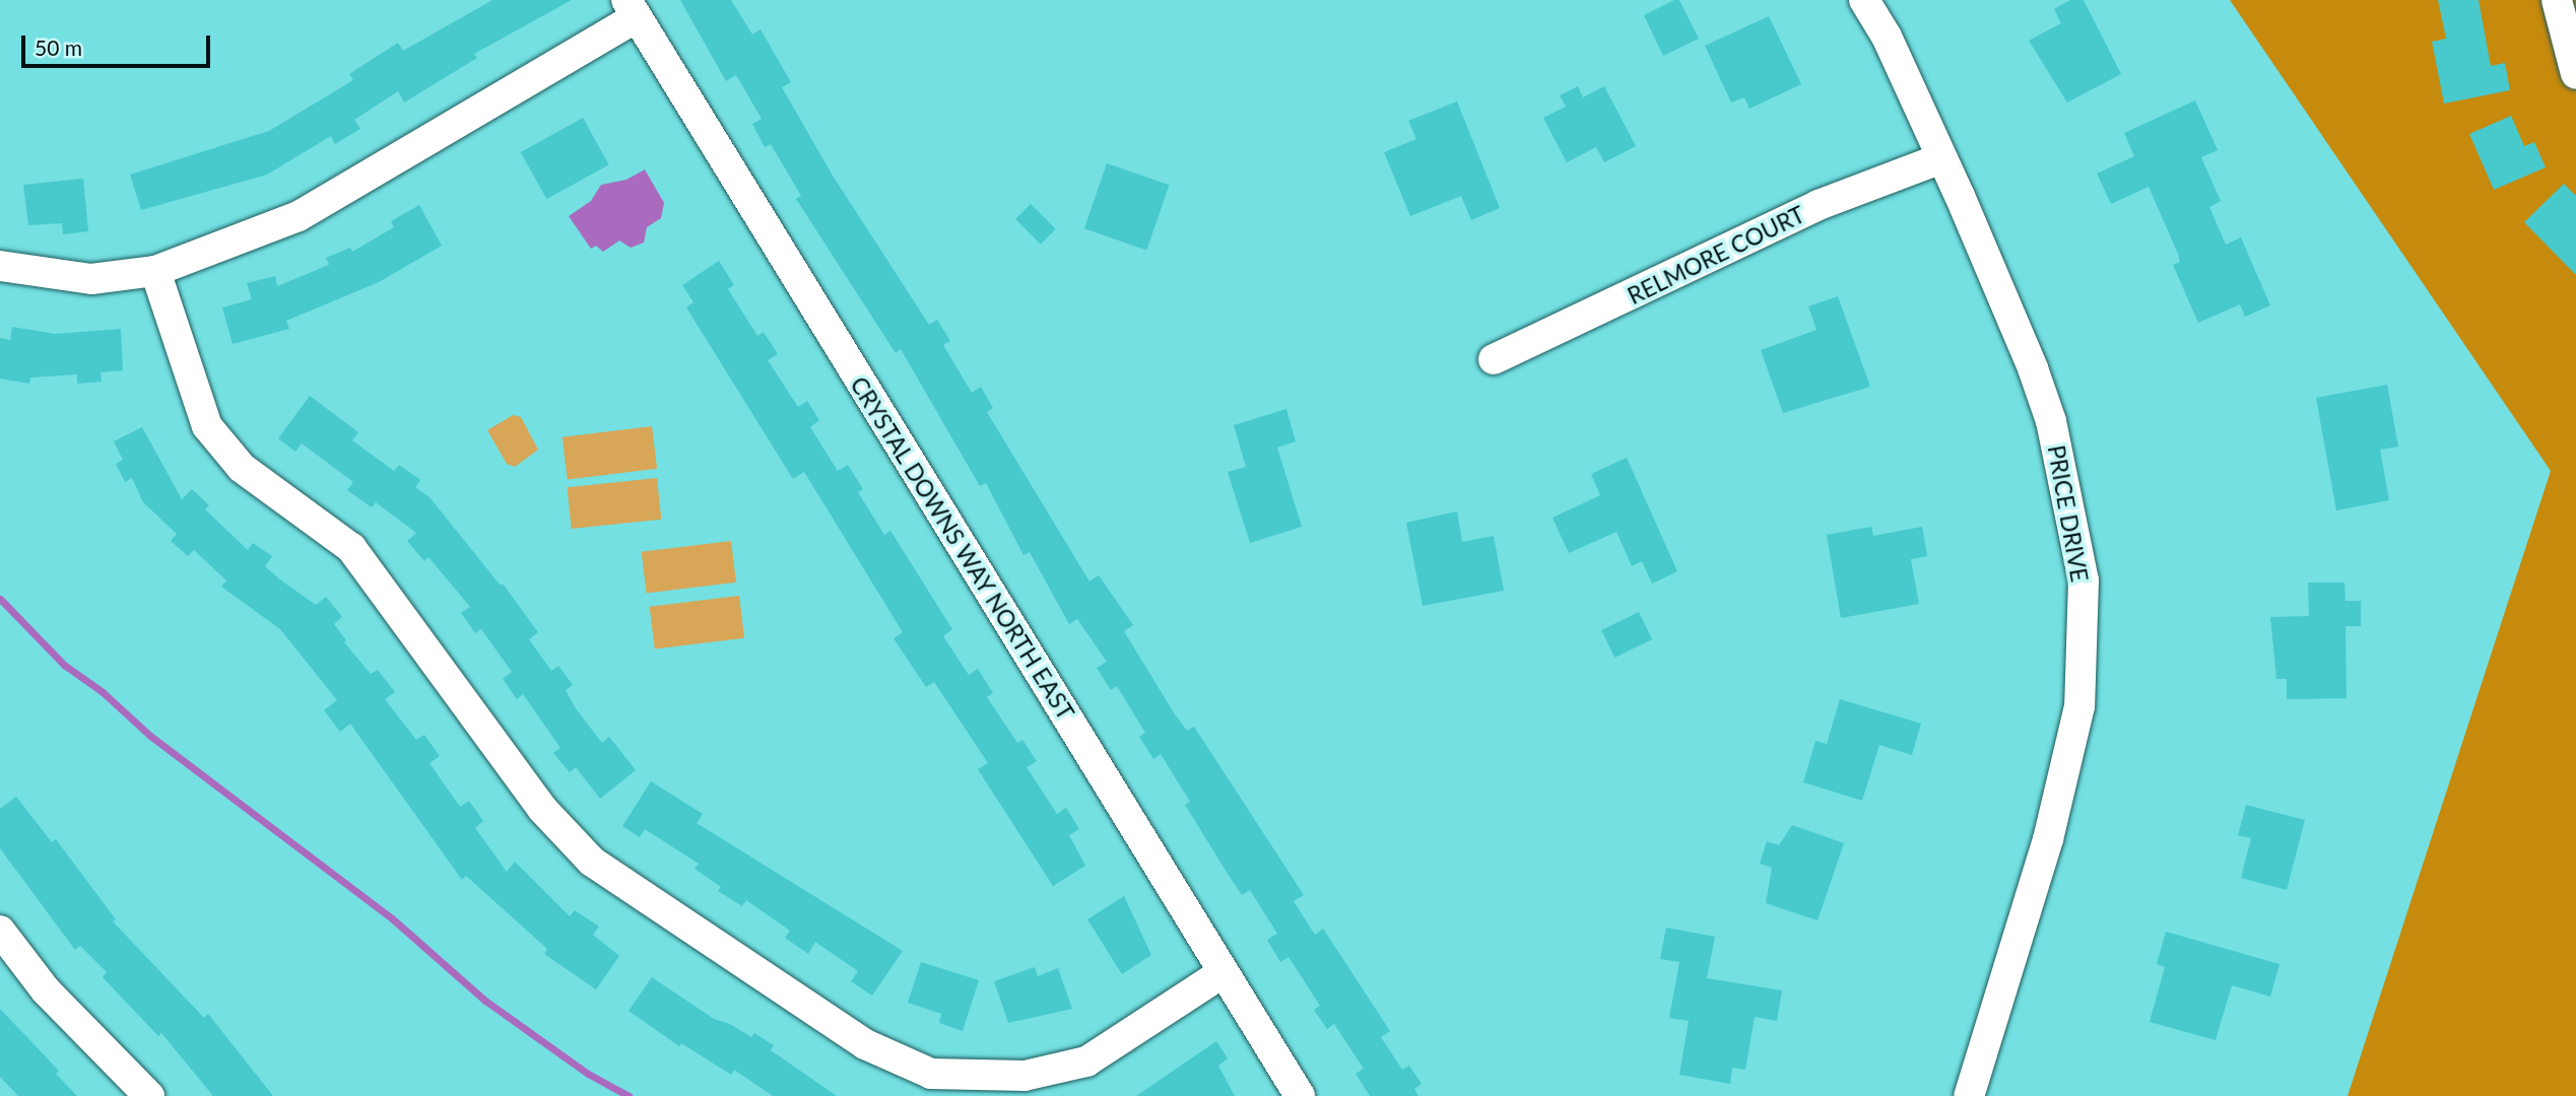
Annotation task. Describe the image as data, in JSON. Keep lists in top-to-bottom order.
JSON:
{
  "streets": {
    "street": ["RELMORE COURT", "PRICE DRIVE", "CRYSTAL DOWNS WAY NORTH EAST"]
  },
  "crossings": [
    ["RELMORE COURT", "PRICE DRIVE"]
  ],
  "scale_bar": "50 m"
}
